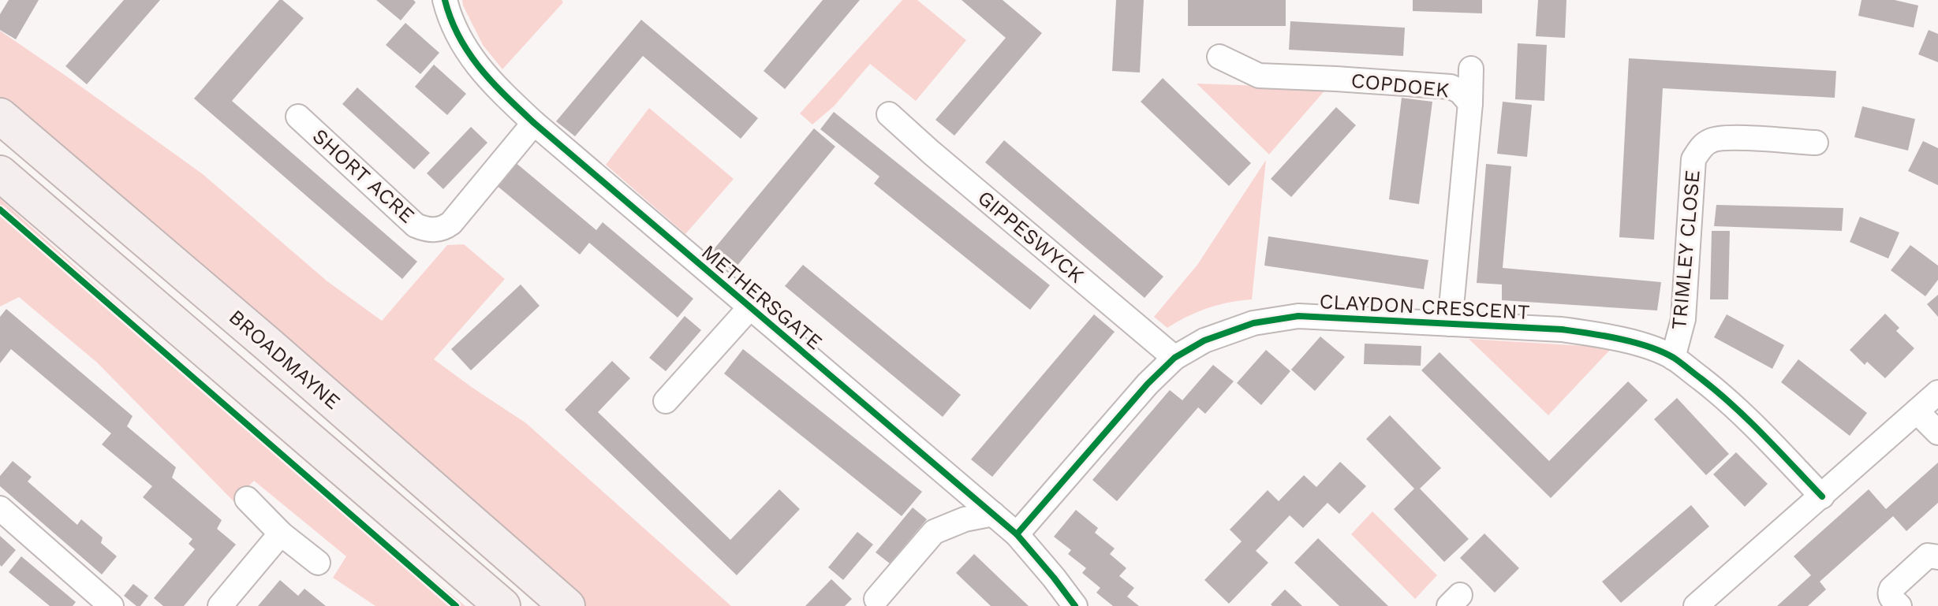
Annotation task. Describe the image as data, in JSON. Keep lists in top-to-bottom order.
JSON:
{
  "streets": {
    "main road": ["BROADMAYNE"],
    "street": [
      "COPDOEK",
      "SHORT ACRE",
      "GIPPESWYCK",
      "TRIMLEY CLOSE",
      "METHERSGATE",
      "CLAYDON CRESCENT"
    ]
  },
  "crossings": [
    ["COPDOEK", "CLAYDON CRESCENT"],
    ["SHORT ACRE", "METHERSGATE"],
    ["GIPPESWYCK", "CLAYDON CRESCENT"],
    ["TRIMLEY CLOSE", "CLAYDON CRESCENT"],
    ["METHERSGATE", "CLAYDON CRESCENT"]
  ]
}
